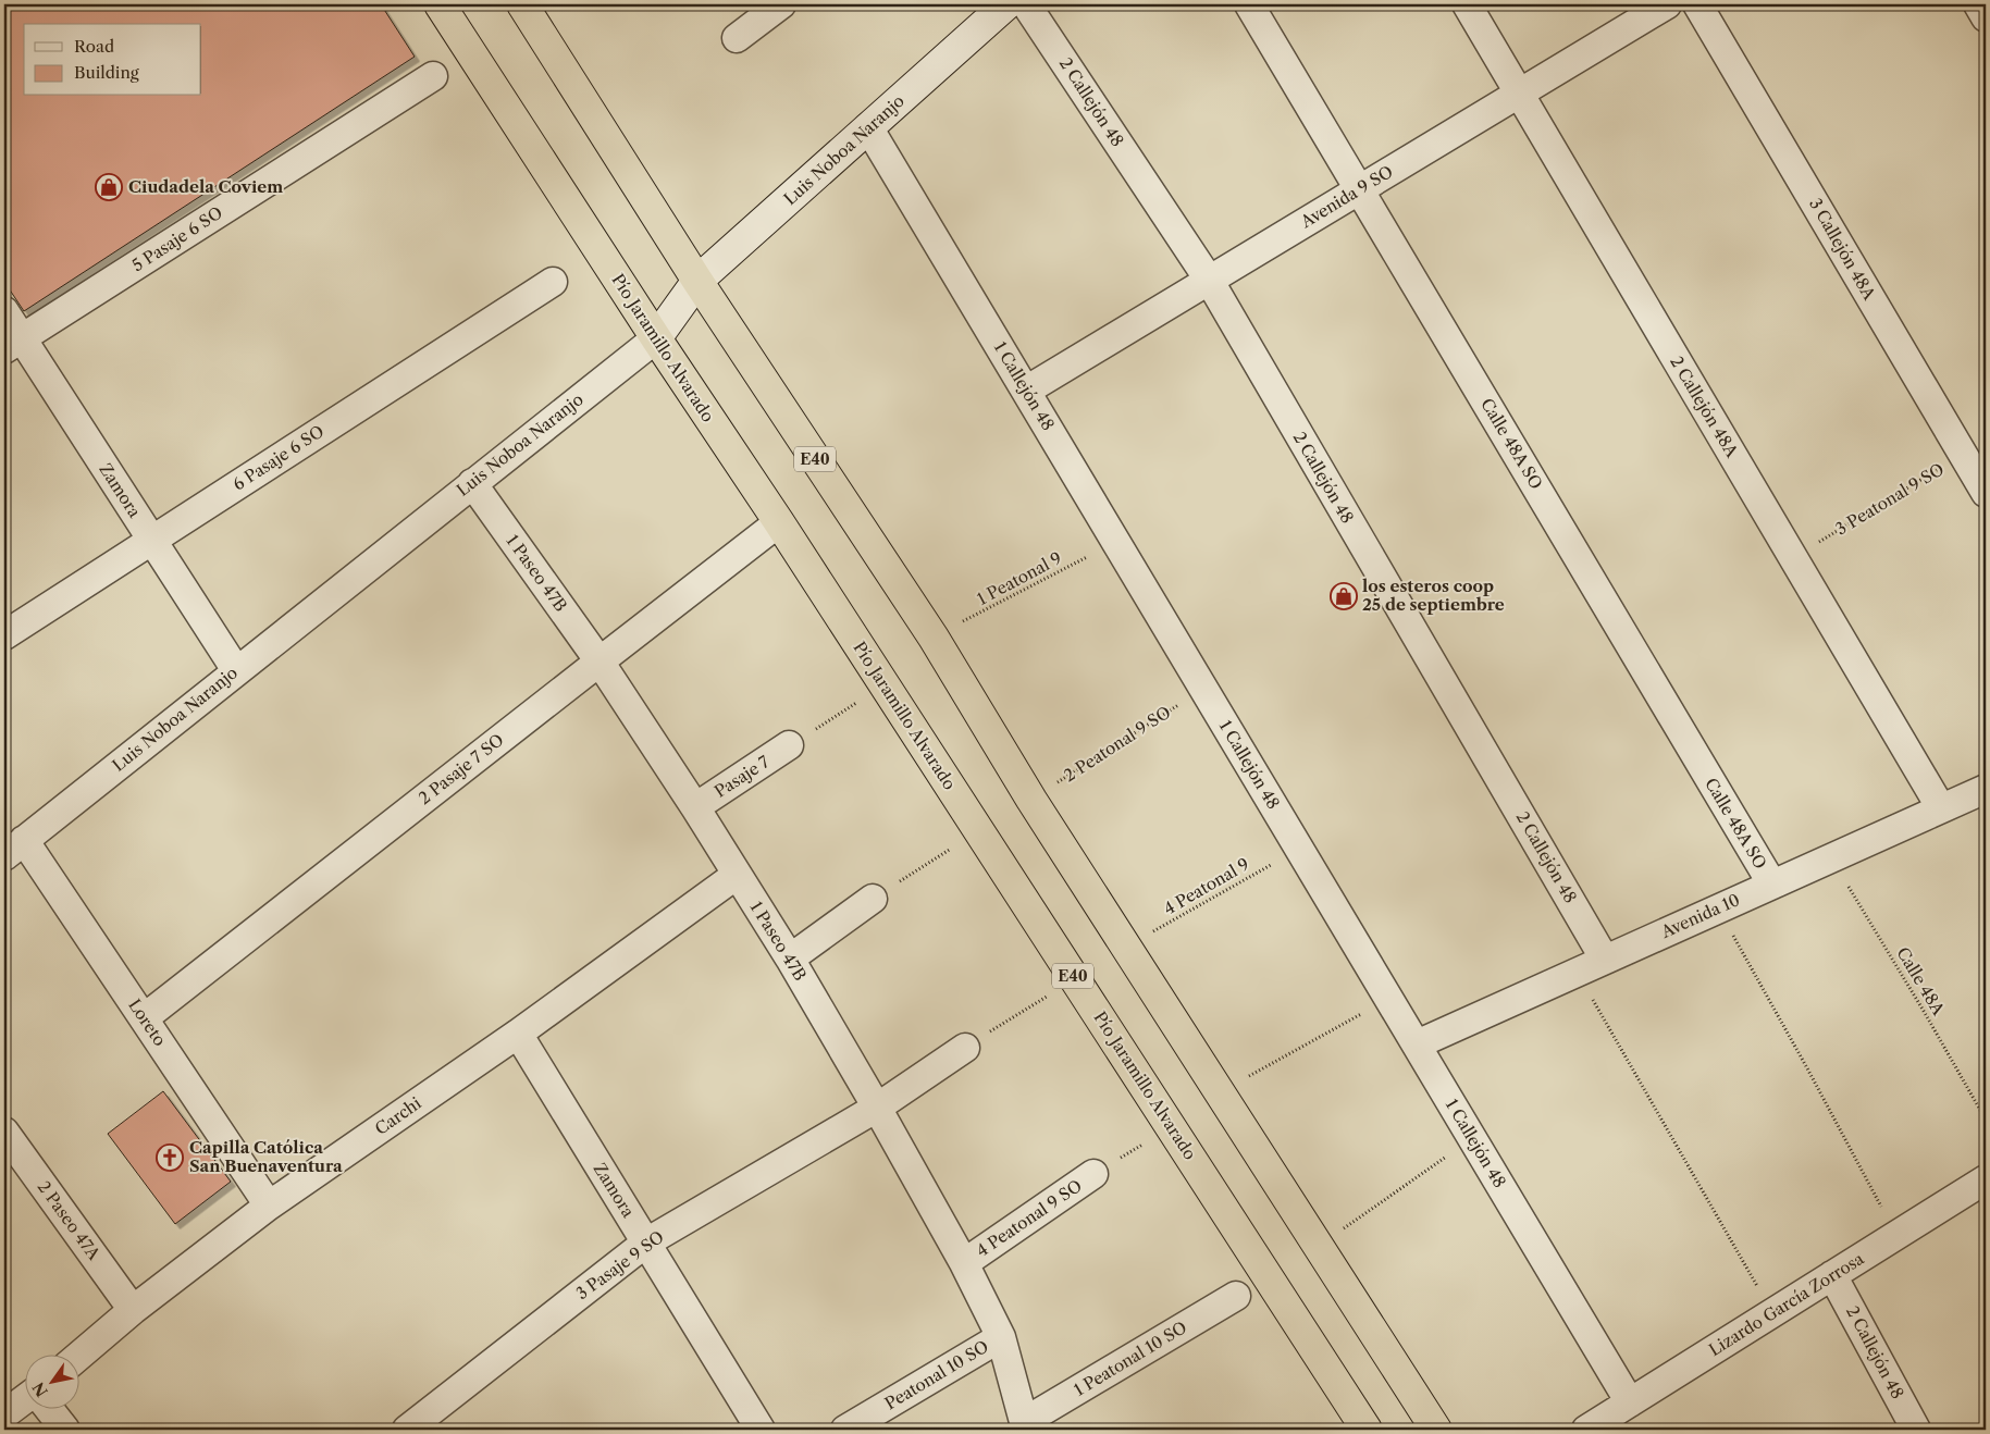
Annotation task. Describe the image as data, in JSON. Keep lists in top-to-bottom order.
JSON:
{
  "streets": {
    "highway": ["Pío Jaramillo Alvarado", "E40"],
    "street": [
      "2 Callejón 48",
      "Luis Noboa Naranjo",
      "Avenida 9 SO",
      "5 Pasaje 6 SO",
      "3 Callejón 48A",
      "1 Callejón 48",
      "2 Callejón 48A",
      "Calle 48A SO",
      "6 Pasaje 6 SO",
      "Zamora",
      "1 Paseo 47B",
      "2 Pasaje 7 SO",
      "Pasaje 7",
      "Avenida 10",
      "Loreto",
      "Carchi",
      "4 Peatonal 9 SO",
      "2 Paseo 47A",
      "3 Pasaje 9 SO",
      "Lizardo García Zorrosa",
      "1 Peatonal 10 SO",
      "Peatonal 10 SO"
    ],
    "path": [
      "3 Peatonal 9 SO",
      "1 Peatonal 9",
      "2 Peatonal 9 SO",
      "4 Peatonal 9",
      "Calle 48A"
    ]
  },
  "crossings": [
    ["2 Callejón 48", "Avenida 9 SO"],
    ["2 Callejón 48", "Avenida 10"],
    ["2 Callejón 48", "Lizardo García Zorrosa"],
    ["Luis Noboa Naranjo", "Pío Jaramillo Alvarado"],
    ["Luis Noboa Naranjo", "1 Callejón 48"],
    ["Luis Noboa Naranjo", "E40"],
    ["Luis Noboa Naranjo", "Zamora"],
    ["Luis Noboa Naranjo", "1 Paseo 47B"],
    ["Luis Noboa Naranjo", "Loreto"],
    ["Avenida 9 SO", "1 Callejón 48"],
    ["Avenida 9 SO", "2 Callejón 48A"],
    ["Avenida 9 SO", "Calle 48A SO"],
    ["5 Pasaje 6 SO", "Zamora"],
    ["3 Callejón 48A", "3 Peatonal 9 SO"],
    ["Pío Jaramillo Alvarado", "2 Pasaje 7 SO"],
    ["1 Callejón 48", "1 Peatonal 9"],
    ["1 Callejón 48", "2 Peatonal 9 SO"],
    ["1 Callejón 48", "4 Peatonal 9"],
    ["1 Callejón 48", "Avenida 10"],
    ["1 Callejón 48", "Lizardo García Zorrosa"],
    ["2 Callejón 48A", "3 Peatonal 9 SO"],
    ["2 Callejón 48A", "Avenida 10"],
    ["Calle 48A SO", "Avenida 10"],
    ["6 Pasaje 6 SO", "Zamora"],
    ["E40", "1 Peatonal 9"],
    ["E40", "2 Peatonal 9 SO"],
    ["E40", "4 Peatonal 9"],
    ["Zamora", "Carchi"],
    ["Zamora", "3 Pasaje 9 SO"],
    ["1 Paseo 47B", "2 Pasaje 7 SO"],
    ["1 Paseo 47B", "Pasaje 7"],
    ["1 Paseo 47B", "Carchi"],
    ["1 Paseo 47B", "4 Peatonal 9 SO"],
    ["1 Paseo 47B", "3 Pasaje 9 SO"],
    ["1 Paseo 47B", "1 Peatonal 10 SO"],
    ["1 Paseo 47B", "Peatonal 10 SO"],
    ["2 Pasaje 7 SO", "Loreto"],
    ["Avenida 10", "Calle 48A"],
    ["Loreto", "Carchi"],
    ["Carchi", "2 Paseo 47A"]
  ],
  "places": {
    "shop": ["Ciudadela Coviem", "los esteros coop 25 de septiembre"],
    "church": ["Capilla Católica San Buenaventura"]
  },
  "legend": ["Road", "Building"],
  "north": "bottom left"
}
